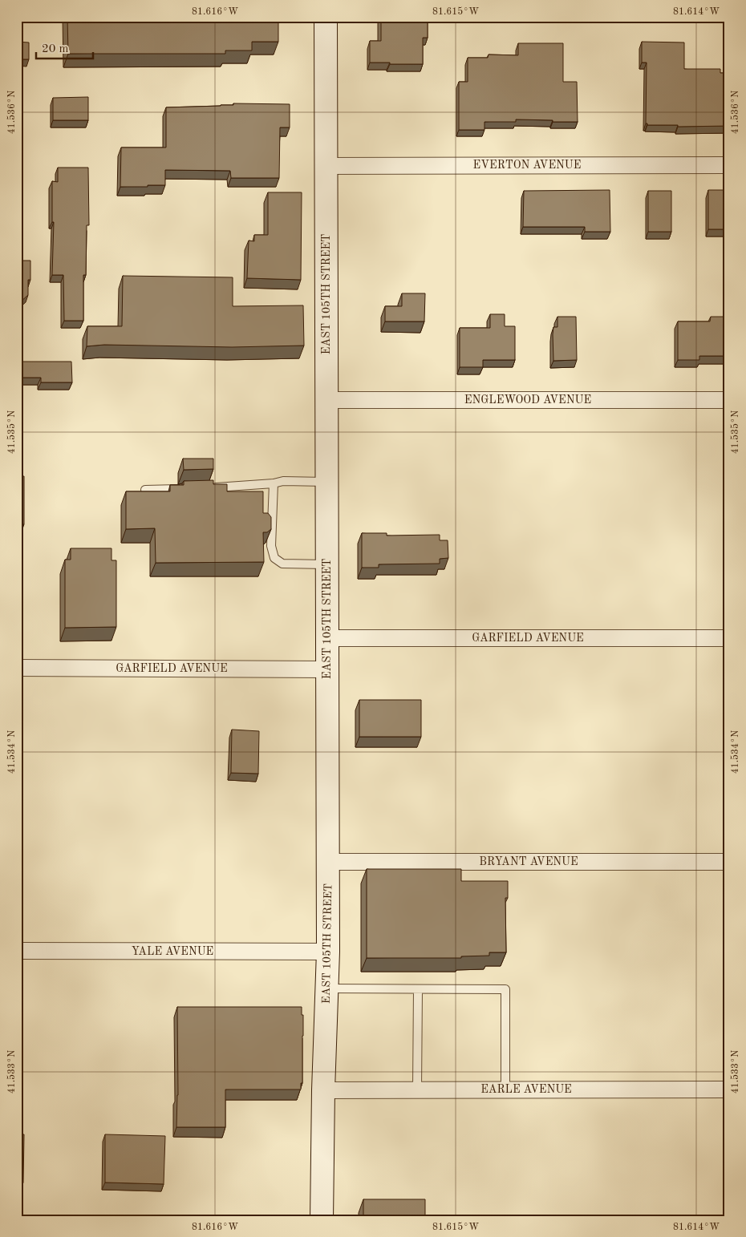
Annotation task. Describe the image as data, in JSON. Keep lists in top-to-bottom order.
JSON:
{
  "streets": {
    "main road": ["EAST 105TH STREET"],
    "street": [
      "EVERTON AVENUE",
      "ENGLEWOOD AVENUE",
      "GARFIELD AVENUE",
      "BRYANT AVENUE",
      "YALE AVENUE",
      "EARLE AVENUE"
    ]
  },
  "crossings": [
    ["EVERTON AVENUE", "EAST 105TH STREET"],
    ["EAST 105TH STREET", "ENGLEWOOD AVENUE"],
    ["EAST 105TH STREET", "GARFIELD AVENUE"],
    ["EAST 105TH STREET", "BRYANT AVENUE"],
    ["EAST 105TH STREET", "YALE AVENUE"],
    ["EAST 105TH STREET", "EARLE AVENUE"]
  ],
  "scale_bar": "20 m",
  "coordinates": [
    "81.616°W",
    "81.615°W",
    "81.614°W",
    "41.536°N",
    "41.535°N",
    "41.534°N",
    "41.533°N"
  ]
}
